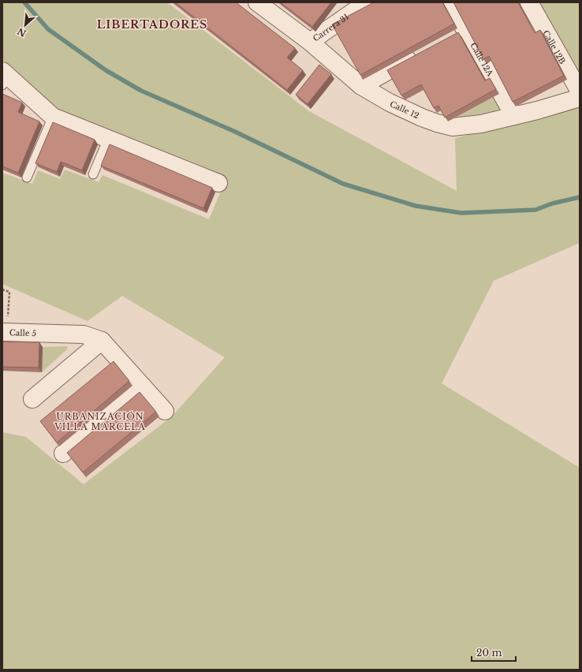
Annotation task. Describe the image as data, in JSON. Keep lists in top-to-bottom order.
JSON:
{
  "streets": {
    "street": [
      "Carrera 31",
      "Calle 12B",
      "Calle 12A",
      "Calle 12",
      "Calle 5"
    ]
  },
  "crossings": [
    ["Carrera 31", "Calle 12"],
    ["Calle 12A", "Calle 12"]
  ],
  "districts": ["LIBERTADORES", "URBANIZACIÓN VILLA MARCELA"],
  "scale_bar": "20 m",
  "north": "bottom left"
}
